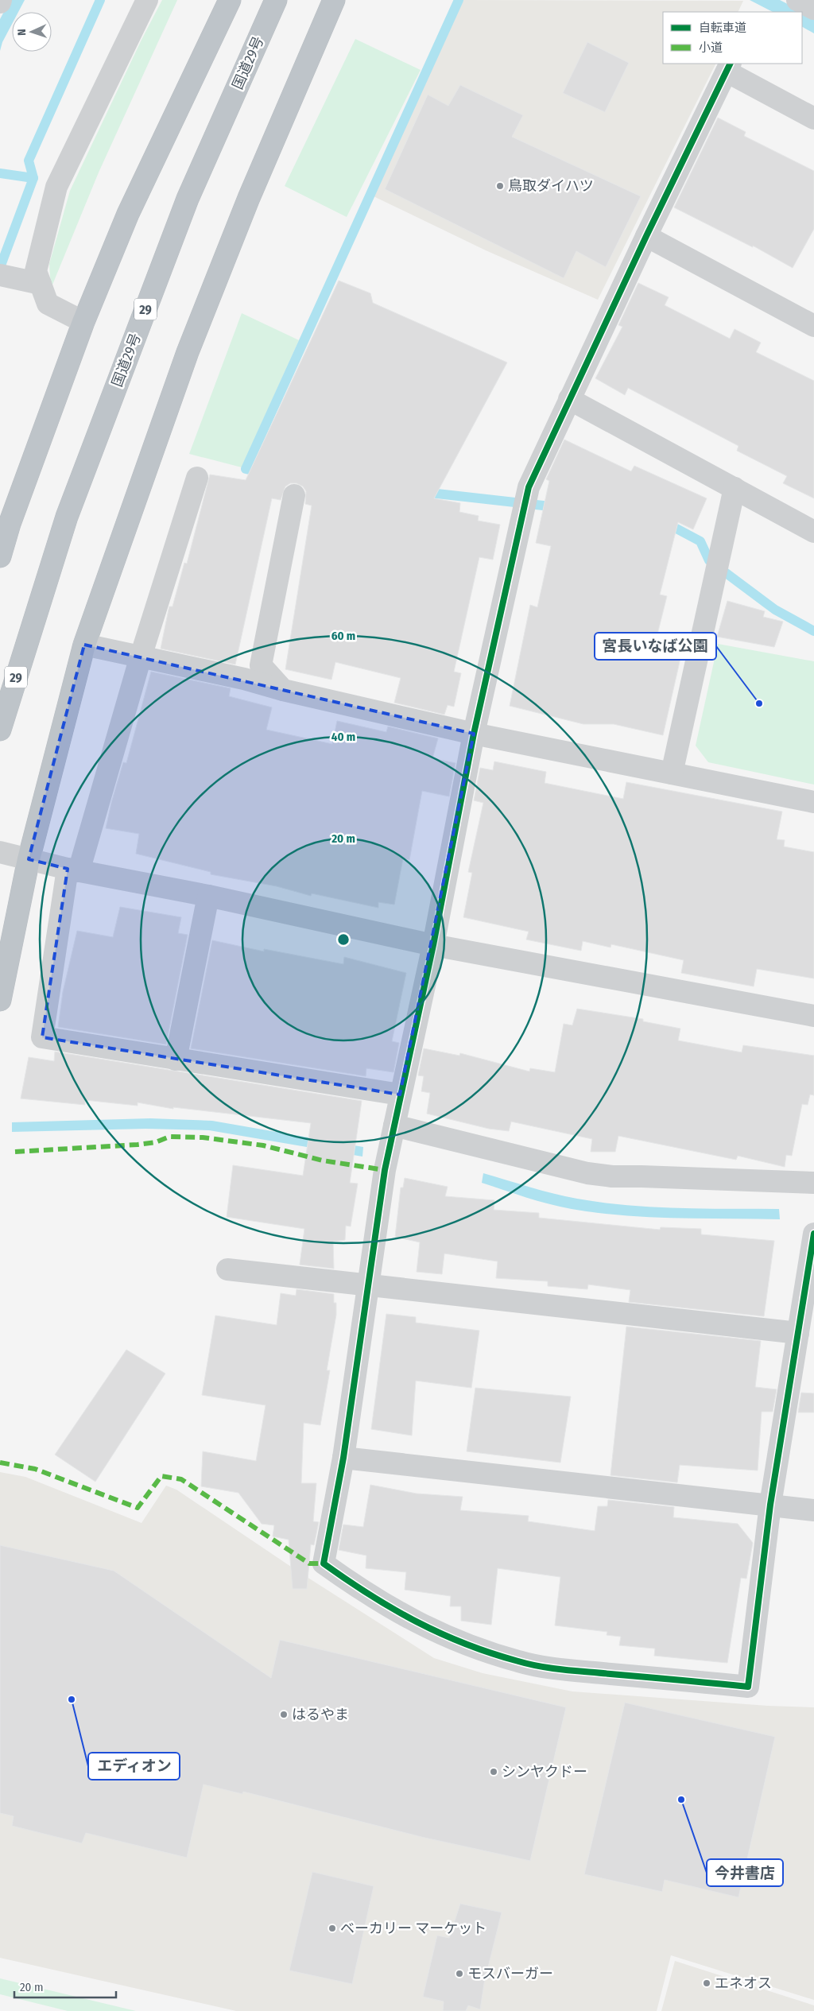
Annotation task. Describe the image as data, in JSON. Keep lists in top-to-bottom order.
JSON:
{
  "streets": {
    "highway": ["国道29号", "29"]
  },
  "places": [
    "鳥取ダイハツ",
    "宮長いなば公園",
    "エディオン",
    "はるやま",
    "シンヤクドー",
    "今井書店",
    "ベーカリー マーケット",
    "モスバーガー",
    "エネオス"
  ],
  "legend": ["自転車道", "小道"],
  "scale_bar": "20 m",
  "north": "left",
  "rings": ["60 m", "40 m", "20 m"]
}
